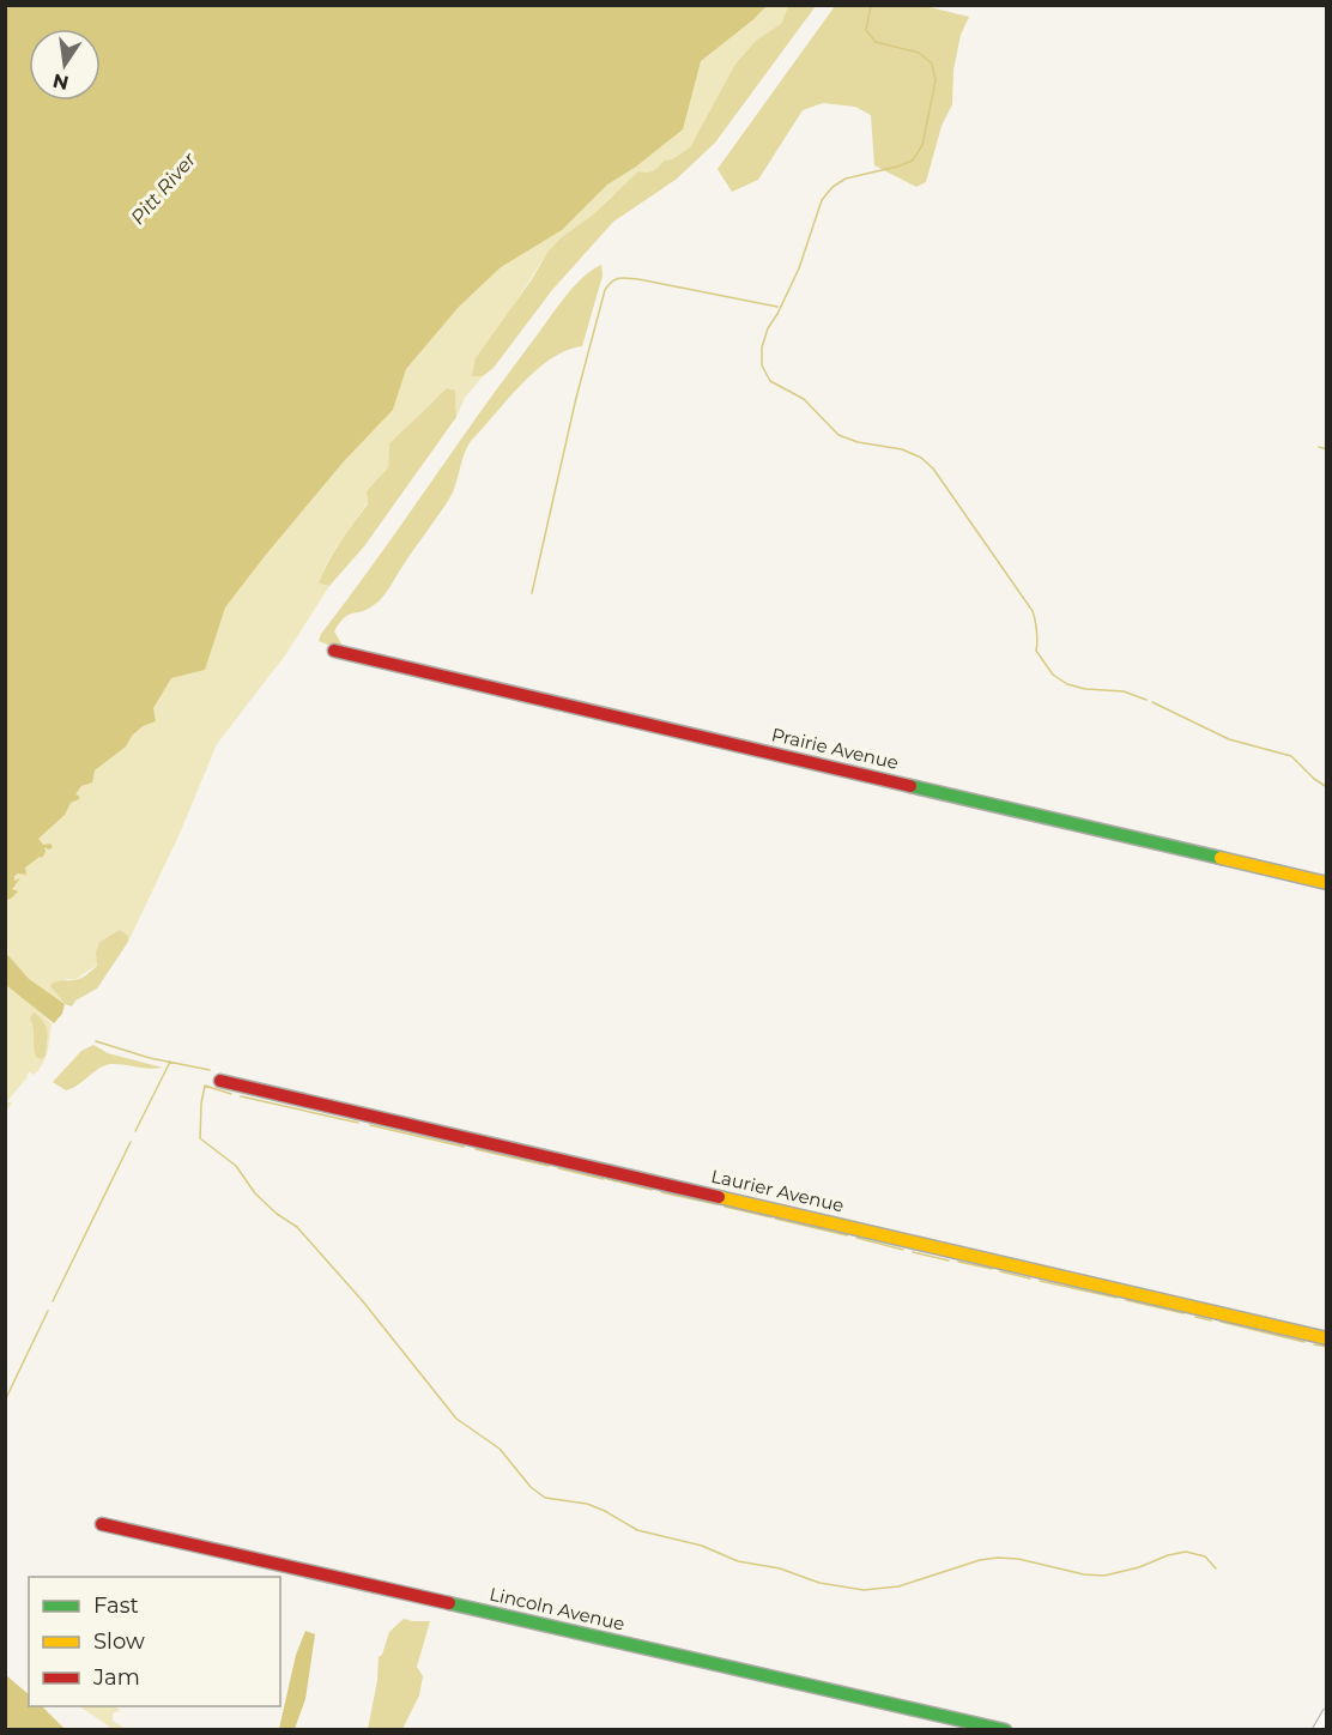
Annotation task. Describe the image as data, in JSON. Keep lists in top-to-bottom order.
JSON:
{
  "streets": {
    "street": ["Prairie Avenue", "Laurier Avenue", "Lincoln Avenue"]
  },
  "water": ["Pitt River"],
  "legend": ["Fast", "Slow", "Jam"],
  "north": "bottom"
}
